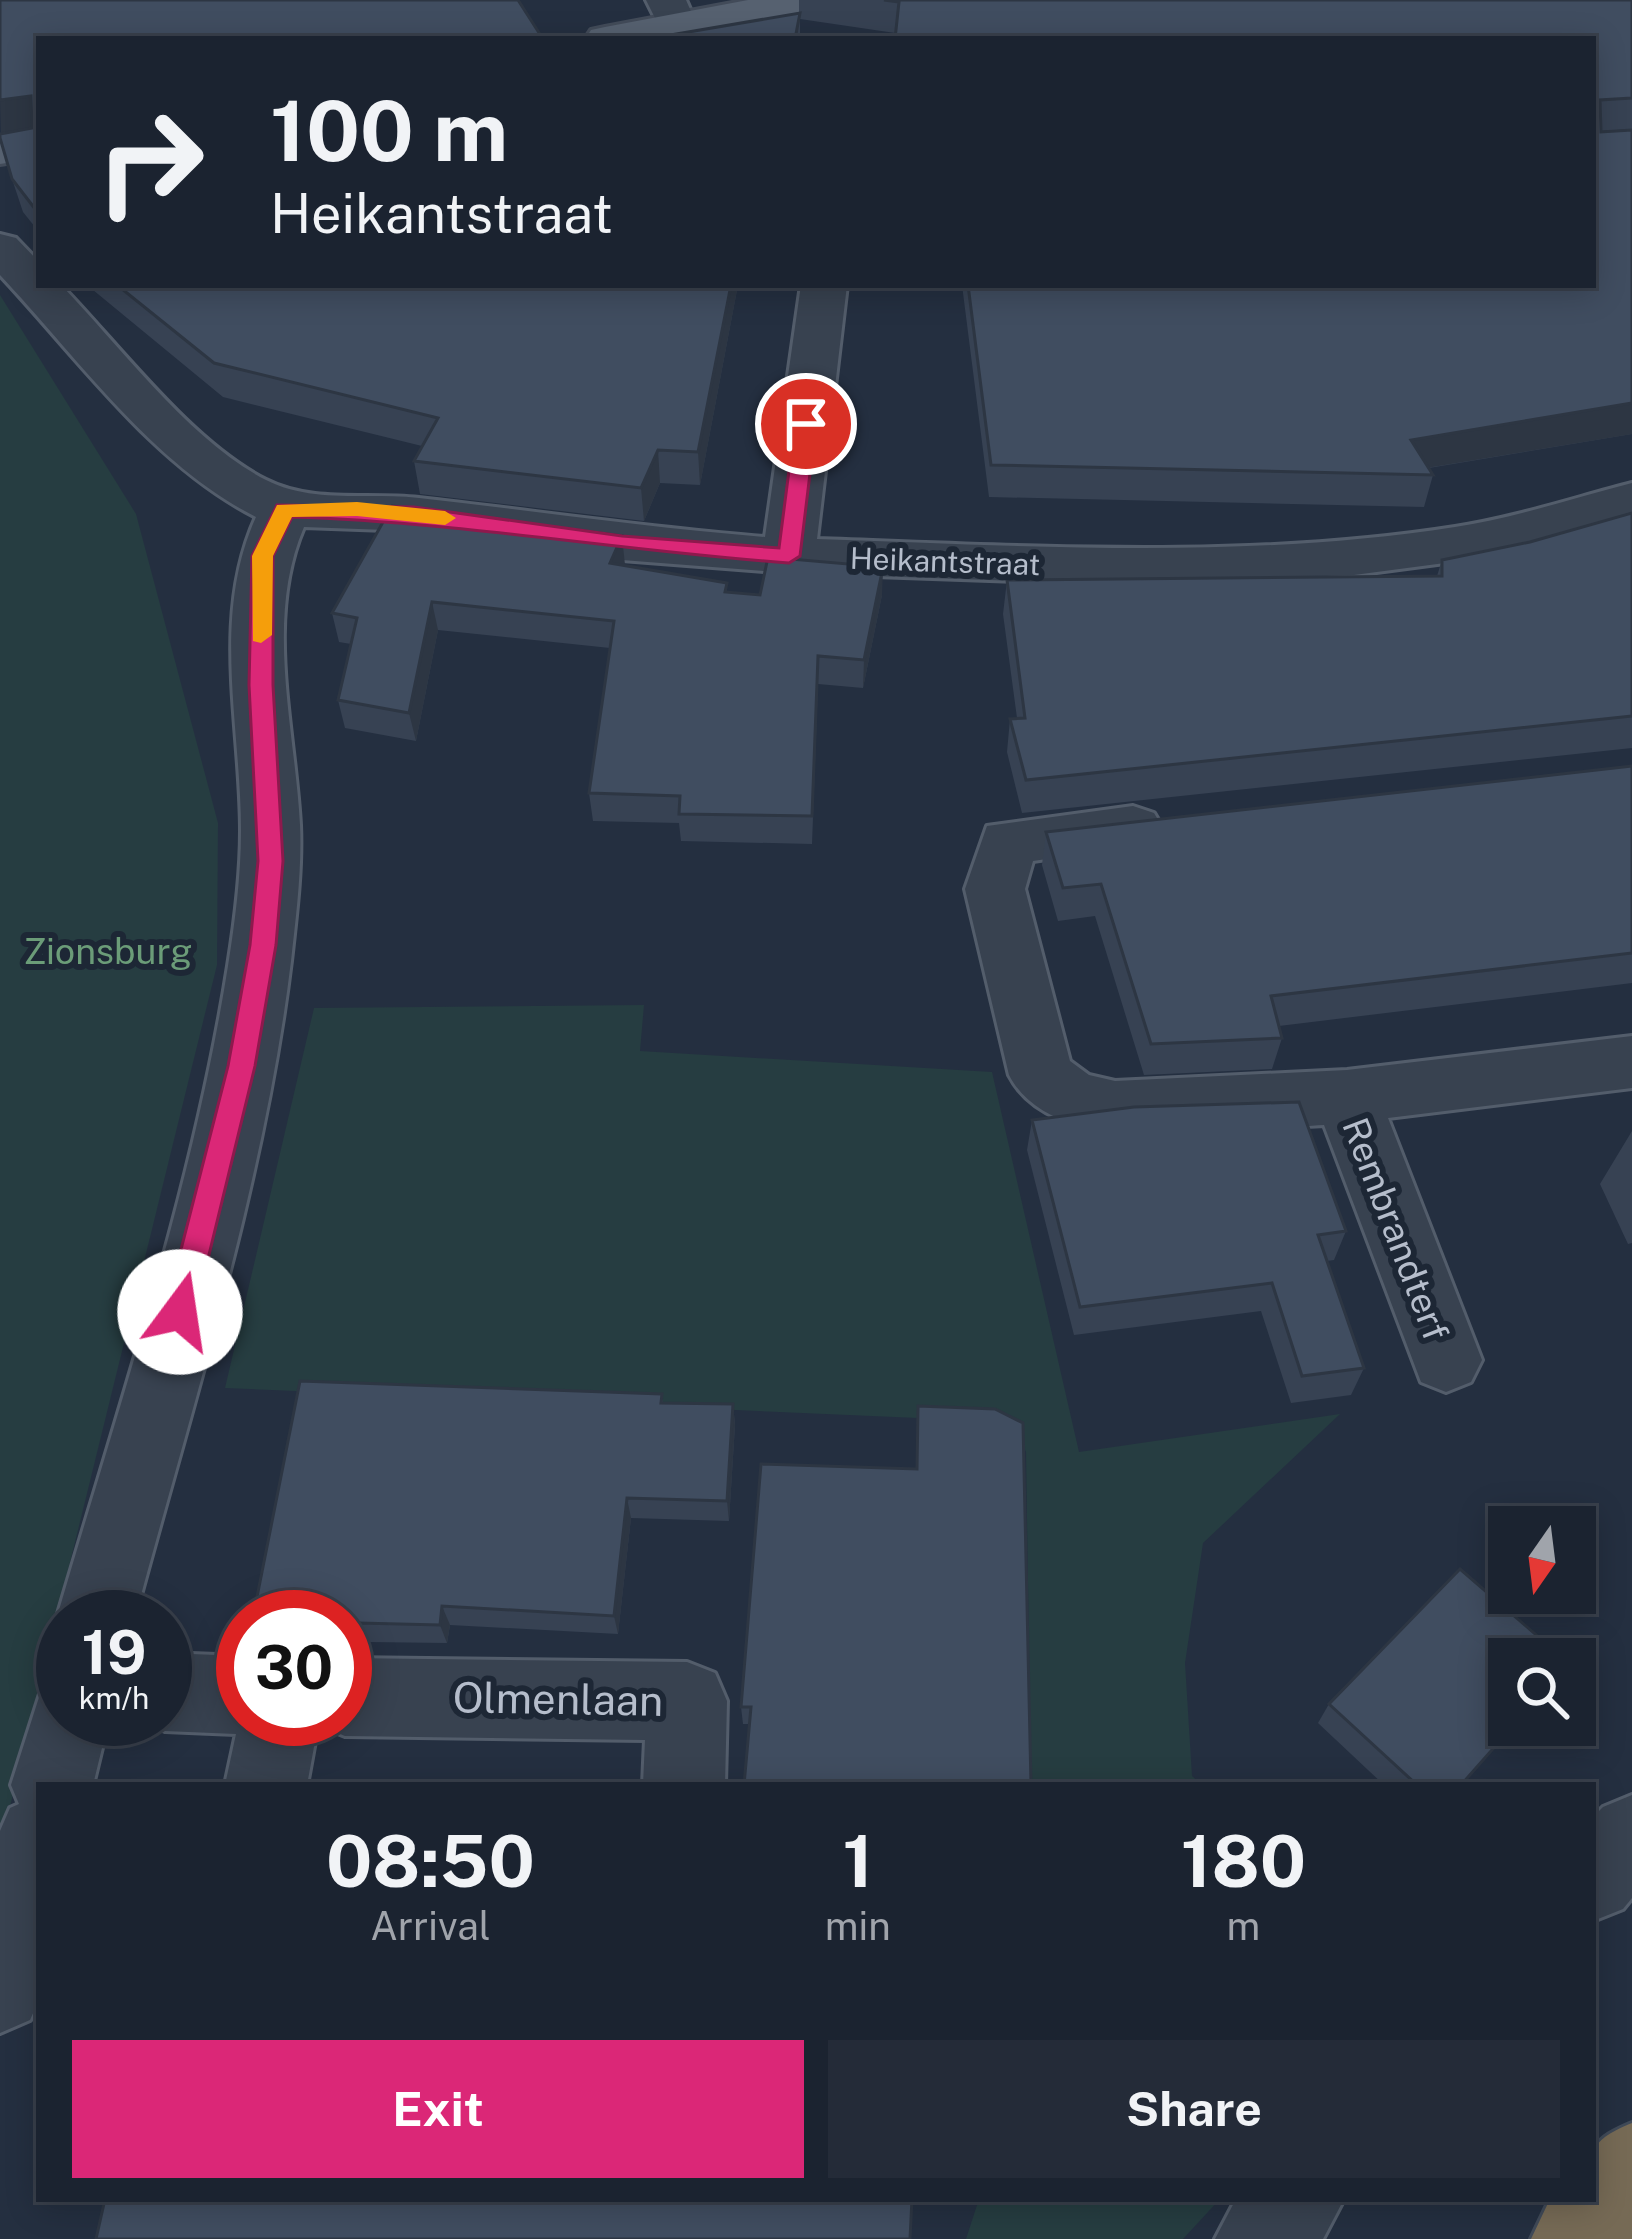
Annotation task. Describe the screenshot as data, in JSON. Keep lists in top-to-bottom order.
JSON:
{
  "streets": {
    "street": ["Heikantstraat", "Rembrandterf", "Olmenlaan"]
  },
  "parks": ["Zionsburg"],
  "north": "bottom",
  "page": {
    "turn": ["100 m", "Heikantstraat"],
    "speed": "19 km/h",
    "limit": "30",
    "eta": [
      "08:50",
      "Arrival",
      "1",
      "min",
      "180",
      "m"
    ],
    "buttons": ["Exit", "Share"]
  }
}
